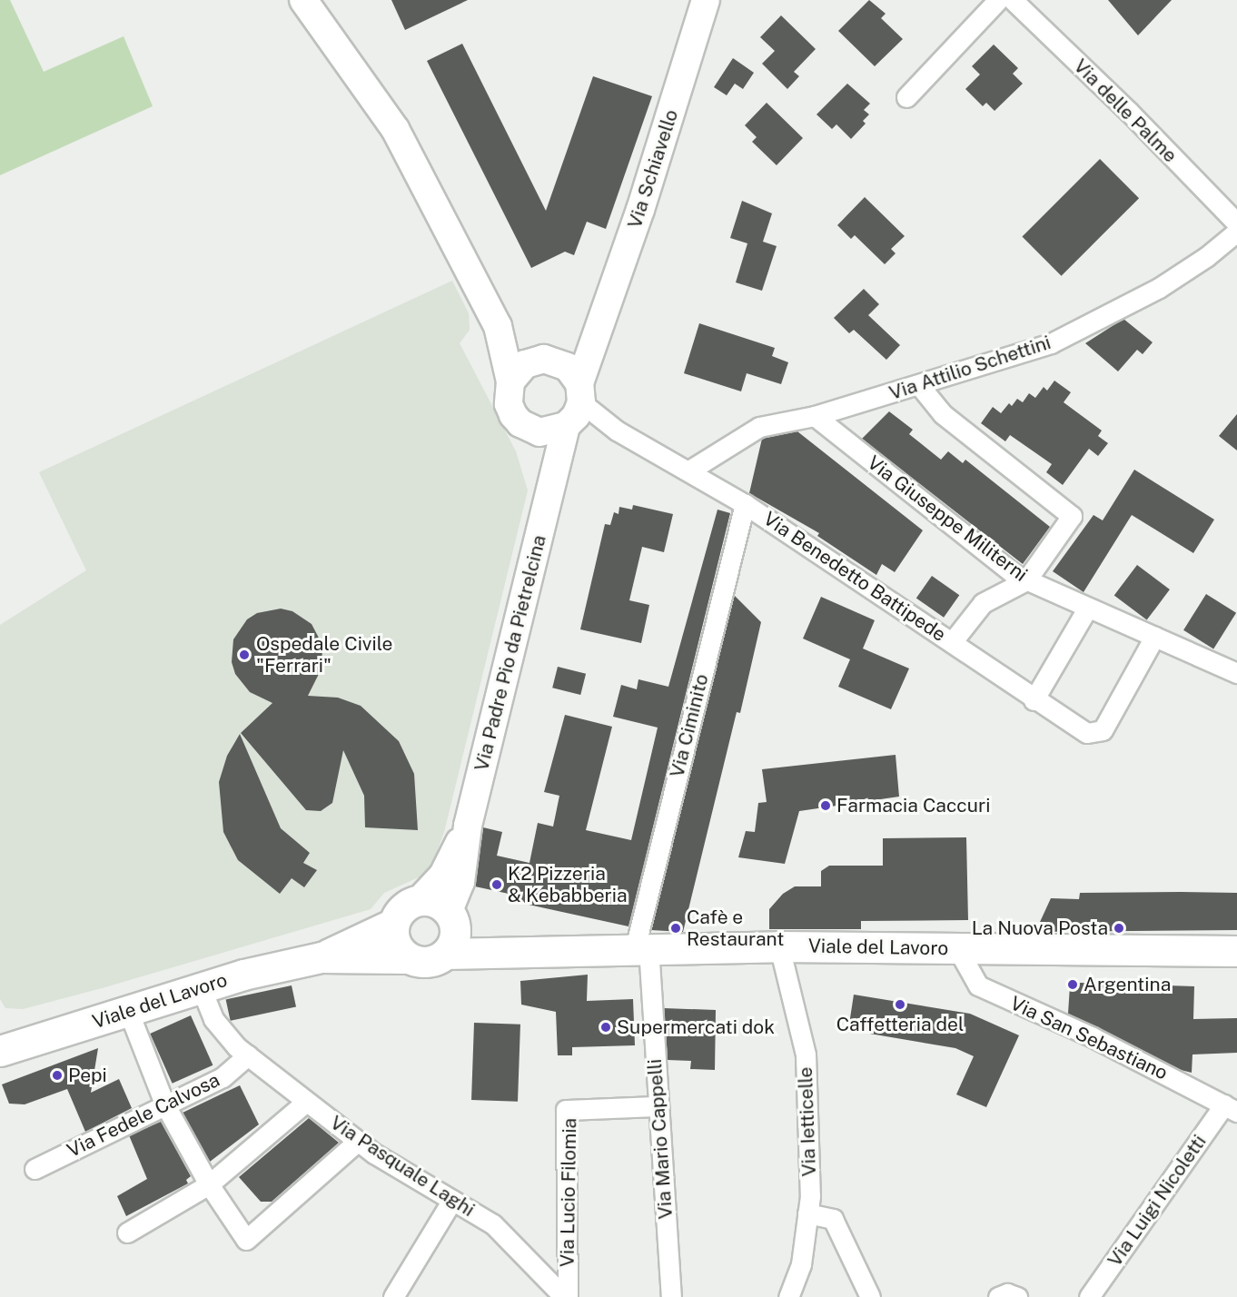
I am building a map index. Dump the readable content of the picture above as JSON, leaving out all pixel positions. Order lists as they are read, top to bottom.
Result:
{
  "streets": {
    "main road": ["Viale del Lavoro"],
    "street": [
      "Via delle Palme",
      "Via Schiavello",
      "Via Attilio Schettini",
      "Via Giuseppe Militerni",
      "Via Benedetto Battipede",
      "Via Padre Pio da Pietrelcina",
      "Via Ciminito",
      "Via San Sebastiano",
      "Via Fedele Calvosa",
      "Via Ietticelle",
      "Via Mario Cappelli",
      "Via Pasquale Laghi",
      "Via Lucio Filomia",
      "Via Luigi Nicoletti"
    ]
  },
  "crossings": [
    ["Via Schiavello", "Via Benedetto Battipede"],
    ["Via Schiavello", "Via Padre Pio da Pietrelcina"],
    ["Via Attilio Schettini", "Via Giuseppe Militerni"],
    ["Via Attilio Schettini", "Via Benedetto Battipede"],
    ["Via Giuseppe Militerni", "Via Benedetto Battipede"],
    ["Via Benedetto Battipede", "Via Padre Pio da Pietrelcina"],
    ["Via Benedetto Battipede", "Via Ciminito"],
    ["Via Padre Pio da Pietrelcina", "Viale del Lavoro"],
    ["Via Ciminito", "Viale del Lavoro"],
    ["Via Ciminito", "Via Mario Cappelli"],
    ["Viale del Lavoro", "Via San Sebastiano"],
    ["Viale del Lavoro", "Via Ietticelle"],
    ["Viale del Lavoro", "Via Mario Cappelli"],
    ["Viale del Lavoro", "Via Pasquale Laghi"],
    ["Via San Sebastiano", "Via Luigi Nicoletti"],
    ["Via Fedele Calvosa", "Via Pasquale Laghi"],
    ["Via Mario Cappelli", "Via Lucio Filomia"]
  ],
  "places": [
    "Ospedale Civile \"Ferrari\"",
    "Farmacia Caccuri",
    "K2 Pizzeria & Kebabberia",
    "Cafè e Restaurant",
    "La Nuova Posta",
    "Argentina",
    "Caffetteria del",
    "Supermercati dok",
    "Pepi"
  ]
}
